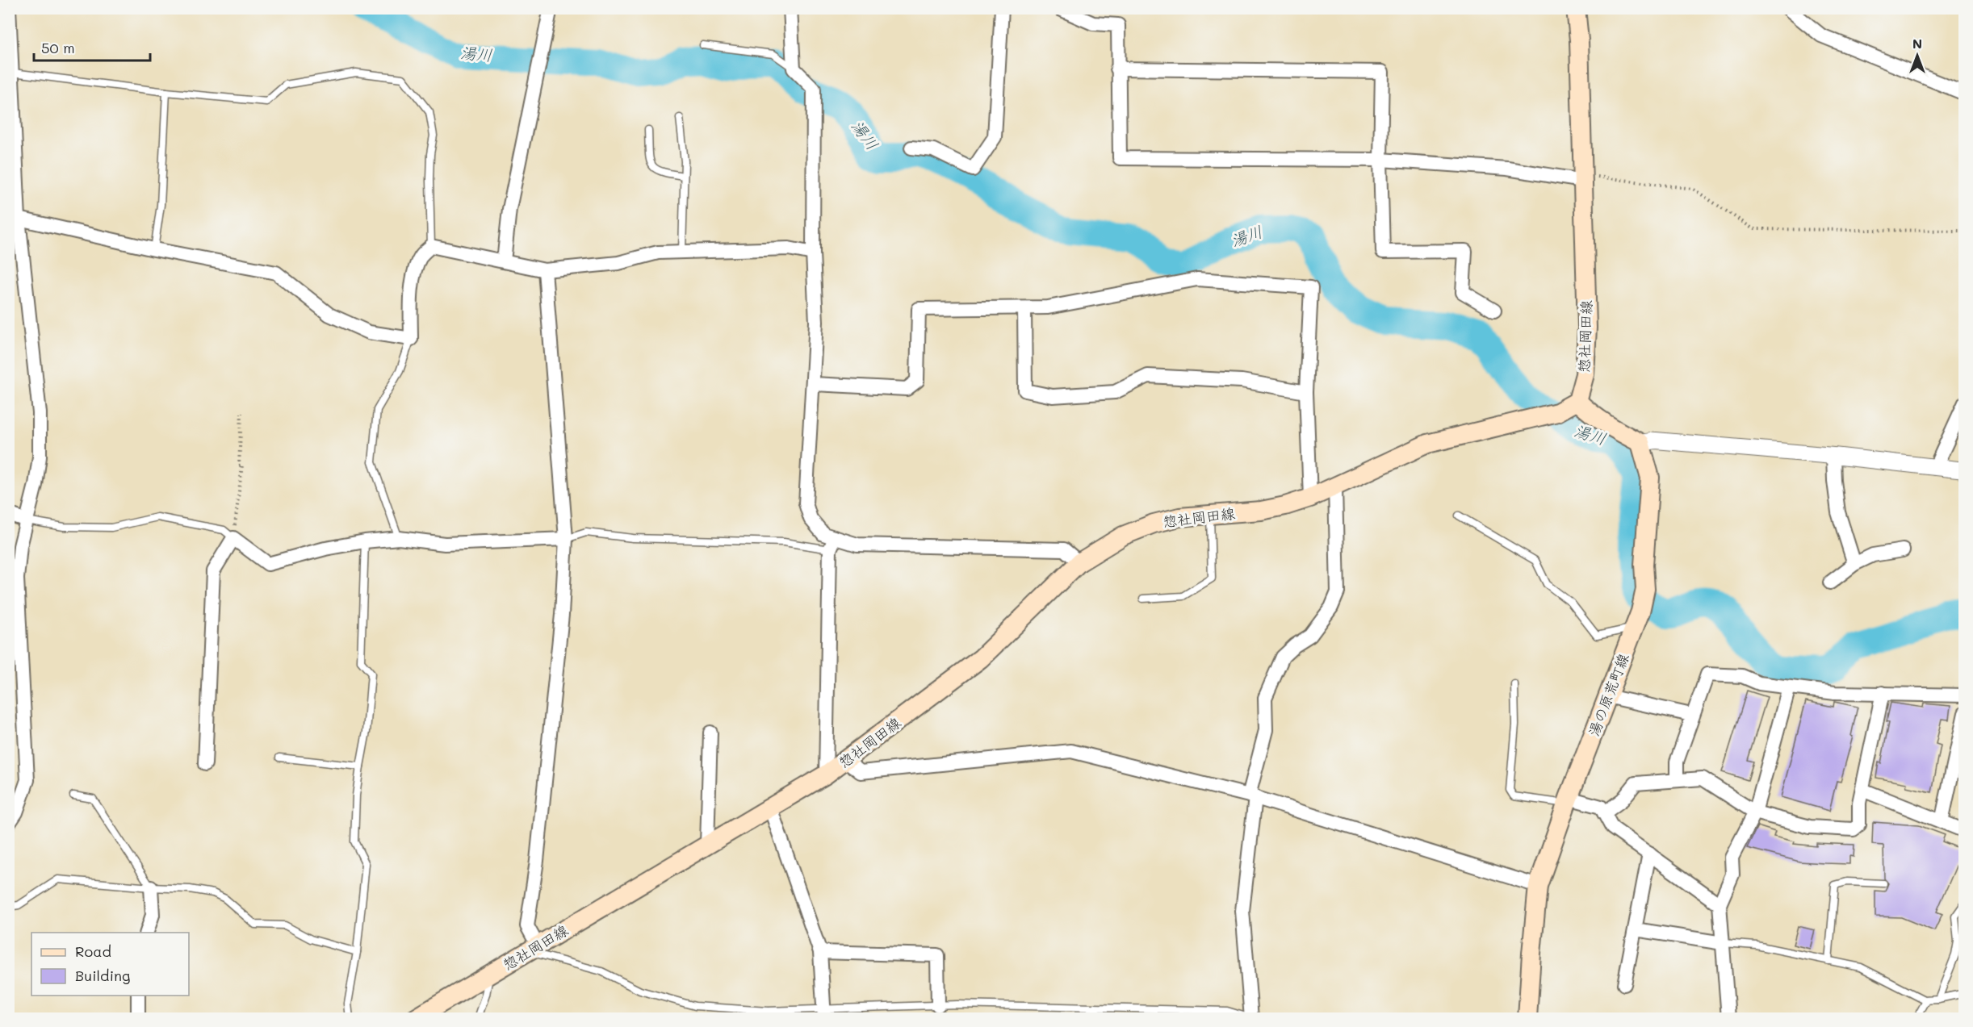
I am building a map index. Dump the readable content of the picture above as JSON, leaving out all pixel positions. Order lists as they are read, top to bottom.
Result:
{
  "streets": {
    "main road": ["惣社岡田線", "湯の原荒町線"]
  },
  "water": ["湯川"],
  "legend": ["Road", "Building"],
  "scale_bar": "50 m",
  "north": "top"
}
